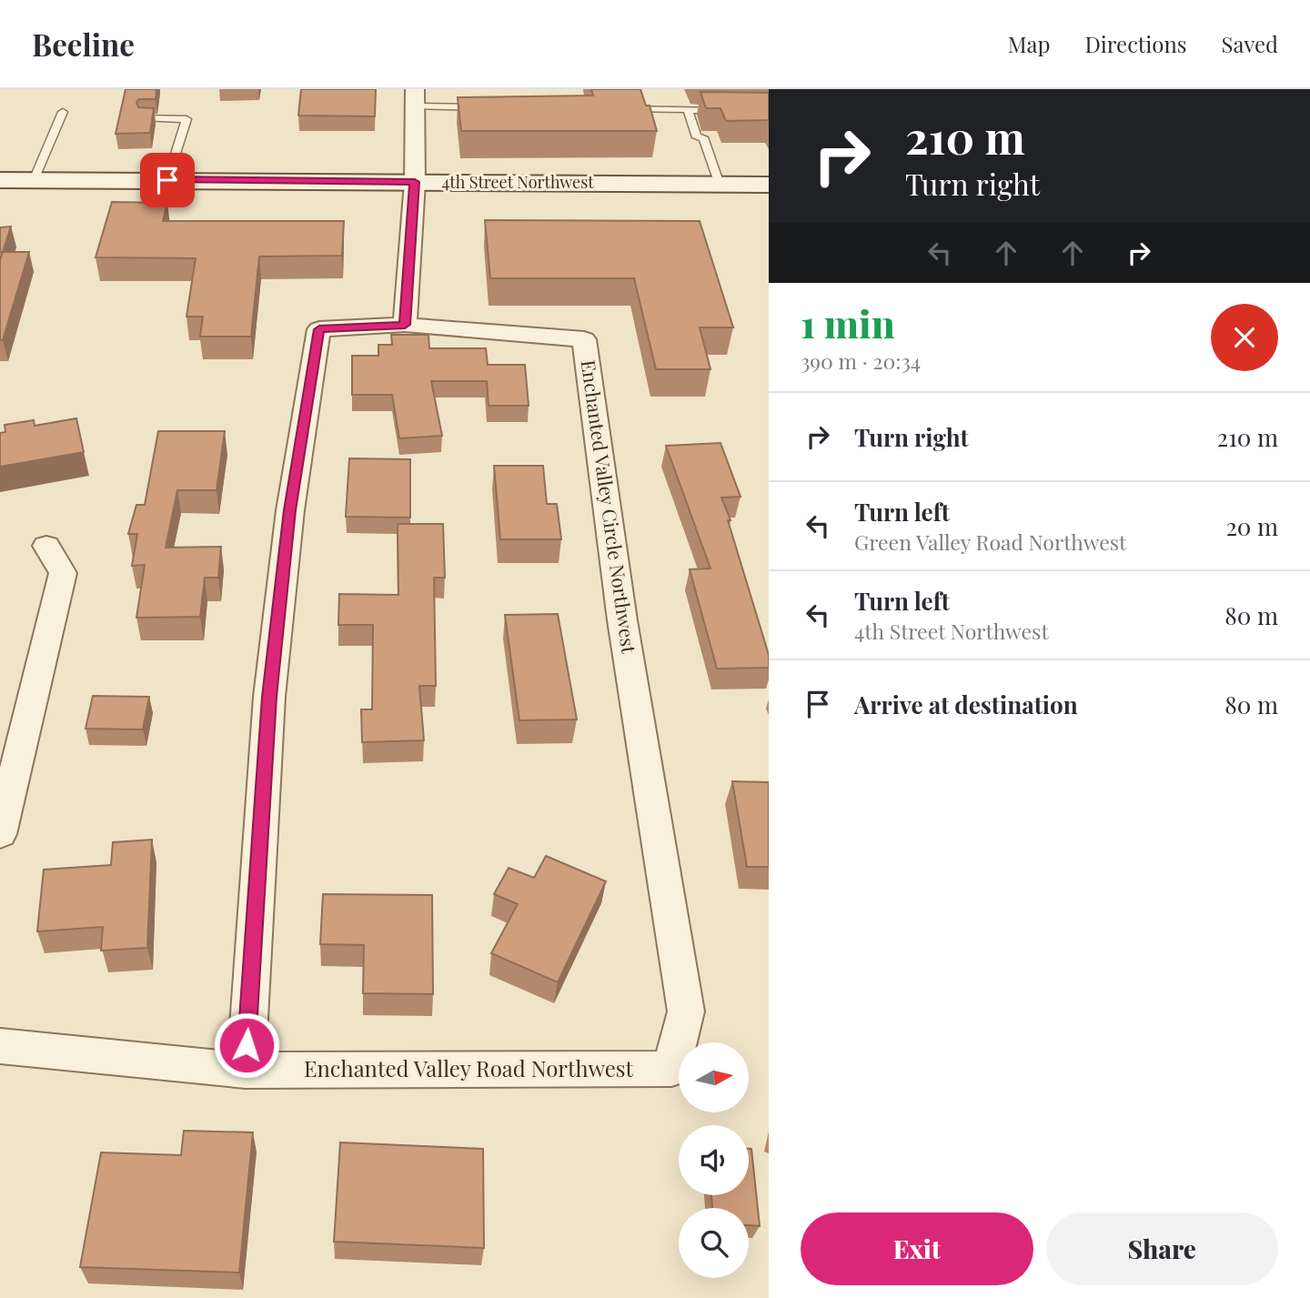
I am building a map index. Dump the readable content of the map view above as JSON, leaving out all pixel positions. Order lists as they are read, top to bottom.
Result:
{
  "streets": {
    "main road": ["4th Street Northwest"],
    "street": ["Enchanted Valley Circle Northwest", "Enchanted Valley Road Northwest"]
  },
  "crossings": [
    ["Enchanted Valley Circle Northwest", "Enchanted Valley Road Northwest"]
  ],
  "north": "right",
  "page": {
    "header": "Beeline",
    "nav": ["Map", "Directions", "Saved"],
    "turn": ["210 m", "Turn right"],
    "heading": ["1 min", "390 m · 20:34"],
    "list": [
      {
        "name": "Turn right",
        "value": "210 m"
      },
      {
        "name": "Turn left",
        "note": "Green Valley Road Northwest",
        "value": "20 m"
      },
      {
        "name": "Turn left",
        "note": "4th Street Northwest",
        "value": "80 m"
      },
      {
        "name": "Arrive at destination",
        "value": "80 m"
      }
    ],
    "buttons": ["Exit", "Share"]
  }
}
